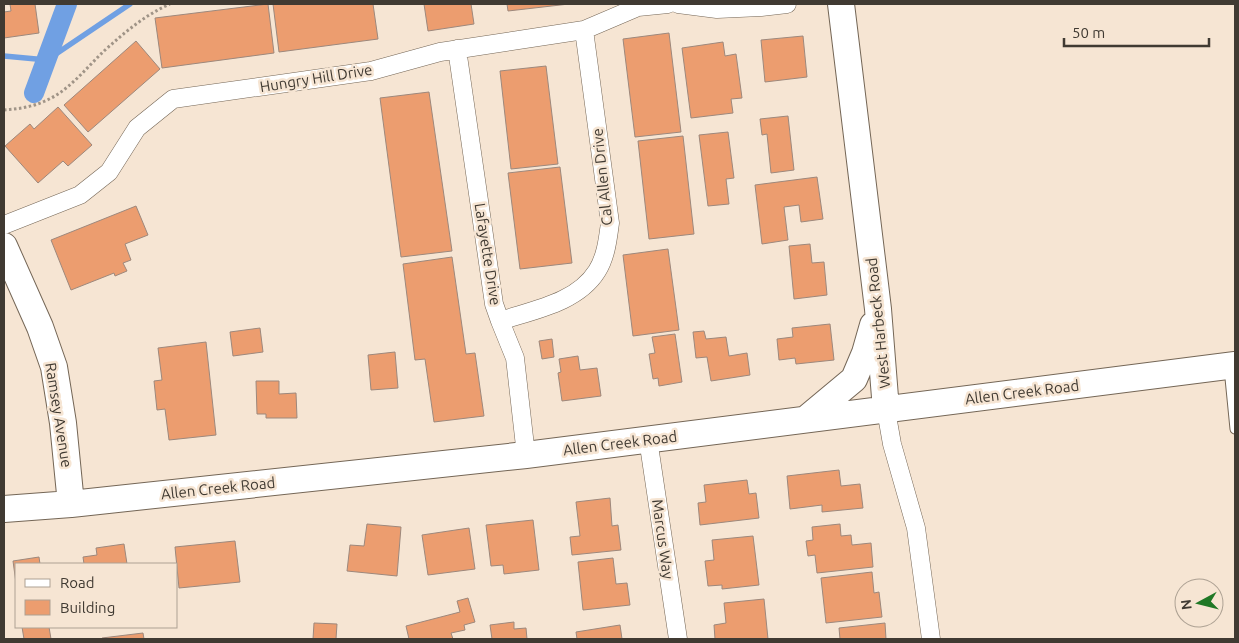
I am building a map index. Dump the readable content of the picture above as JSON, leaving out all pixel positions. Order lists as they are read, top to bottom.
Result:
{
  "streets": {
    "street": [
      "Hungry Hill Drive",
      "Cal Allen Drive",
      "Lafayette Drive",
      "West Harbeck Road",
      "Allen Creek Road",
      "Ramsey Avenue",
      "Marcus Way"
    ]
  },
  "crossings": [
    ["Hungry Hill Drive", "Cal Allen Drive"],
    ["Hungry Hill Drive", "Lafayette Drive"],
    ["Cal Allen Drive", "Lafayette Drive"],
    ["Lafayette Drive", "Allen Creek Road"],
    ["West Harbeck Road", "Allen Creek Road"],
    ["Allen Creek Road", "Ramsey Avenue"],
    ["Allen Creek Road", "Marcus Way"]
  ],
  "legend": ["Road", "Building"],
  "scale_bar": "50 m",
  "north": "left"
}
